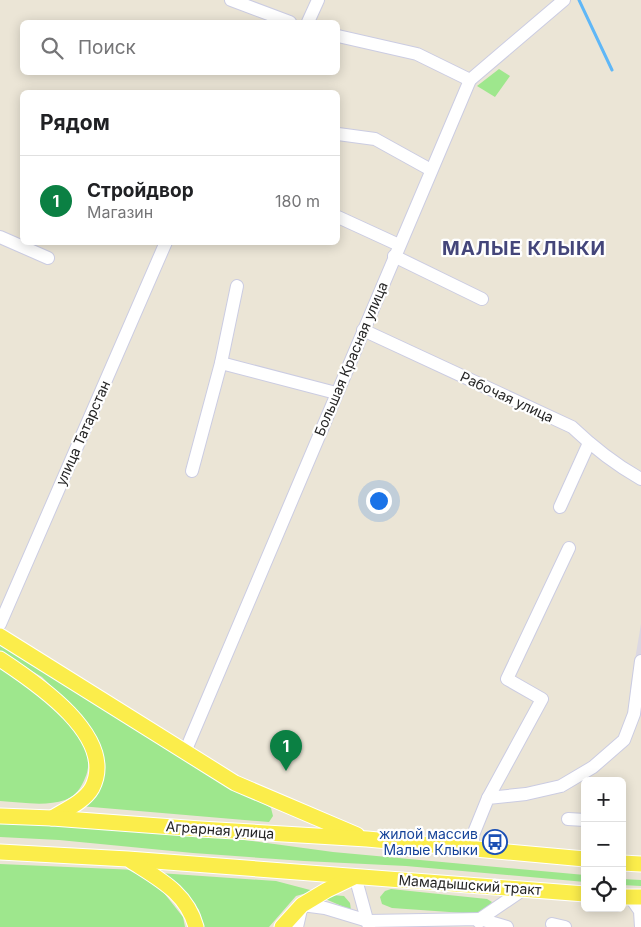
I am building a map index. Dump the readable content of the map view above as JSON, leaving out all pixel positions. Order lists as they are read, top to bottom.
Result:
{
  "streets": {
    "main road": ["Аграрная улица", "Мамадышский тракт"],
    "street": ["Большая Красная улица", "Рабочая улица", "улица Татарстан"]
  },
  "crossings": [
    ["Большая Красная улица", "Рабочая улица"]
  ],
  "districts": ["МАЛЫЕ КЛЫКИ"],
  "places": {
    "bus stop": ["жилой массив Малые Клыки"]
  },
  "page": {
    "search": "Поиск",
    "heading": "Рядом",
    "list": [
      {
        "mark": "1",
        "name": "Стройдвор",
        "note": "Магазин",
        "value": "180 m"
      }
    ],
    "pins": "1",
    "map_buttons": ["+", "−"]
  }
}
